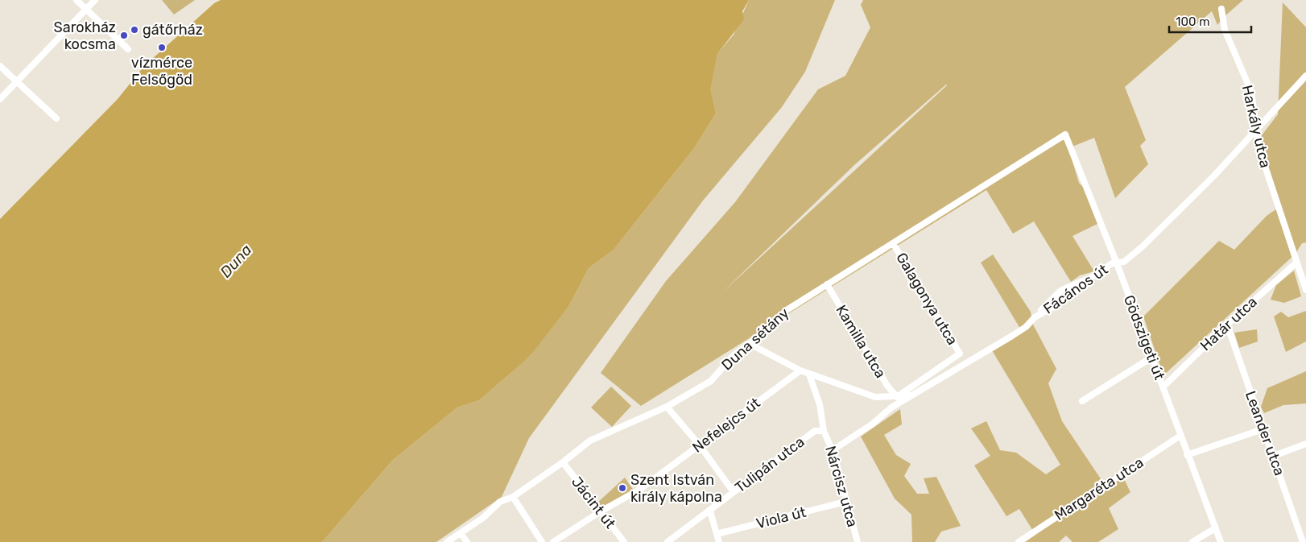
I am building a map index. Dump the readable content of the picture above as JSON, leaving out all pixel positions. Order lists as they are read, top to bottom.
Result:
{
  "streets": {
    "street": [
      "Harkály utca",
      "Fácános út",
      "Galagonya utca",
      "Határ utca",
      "Gödszigeti út",
      "Duna sétány",
      "Kamilla utca",
      "Nefelejcs út",
      "Leander utca",
      "Tulipán utca",
      "Nárcisz utca",
      "Margaréta utca",
      "Jácint út",
      "Viola út"
    ]
  },
  "crossings": [
    ["Harkály utca", "Fácános út"],
    ["Harkály utca", "Határ utca"],
    ["Fácános út", "Gödszigeti út"],
    ["Fácános út", "Nárcisz utca"],
    ["Galagonya utca", "Duna sétány"],
    ["Galagonya utca", "Kamilla utca"],
    ["Határ utca", "Gödszigeti út"],
    ["Határ utca", "Leander utca"],
    ["Gödszigeti út", "Duna sétány"],
    ["Gödszigeti út", "Margaréta utca"],
    ["Duna sétány", "Kamilla utca"],
    ["Duna sétány", "Jácint út"],
    ["Nefelejcs út", "Jácint út"],
    ["Tulipán utca", "Nárcisz utca"],
    ["Nárcisz utca", "Viola út"]
  ],
  "water": ["Duna"],
  "places": [
    "gátőrház",
    "Sarokház kocsma",
    "vízmérce Felsőgöd",
    "Szent István király kápolna"
  ],
  "scale_bar": "100 m"
}
